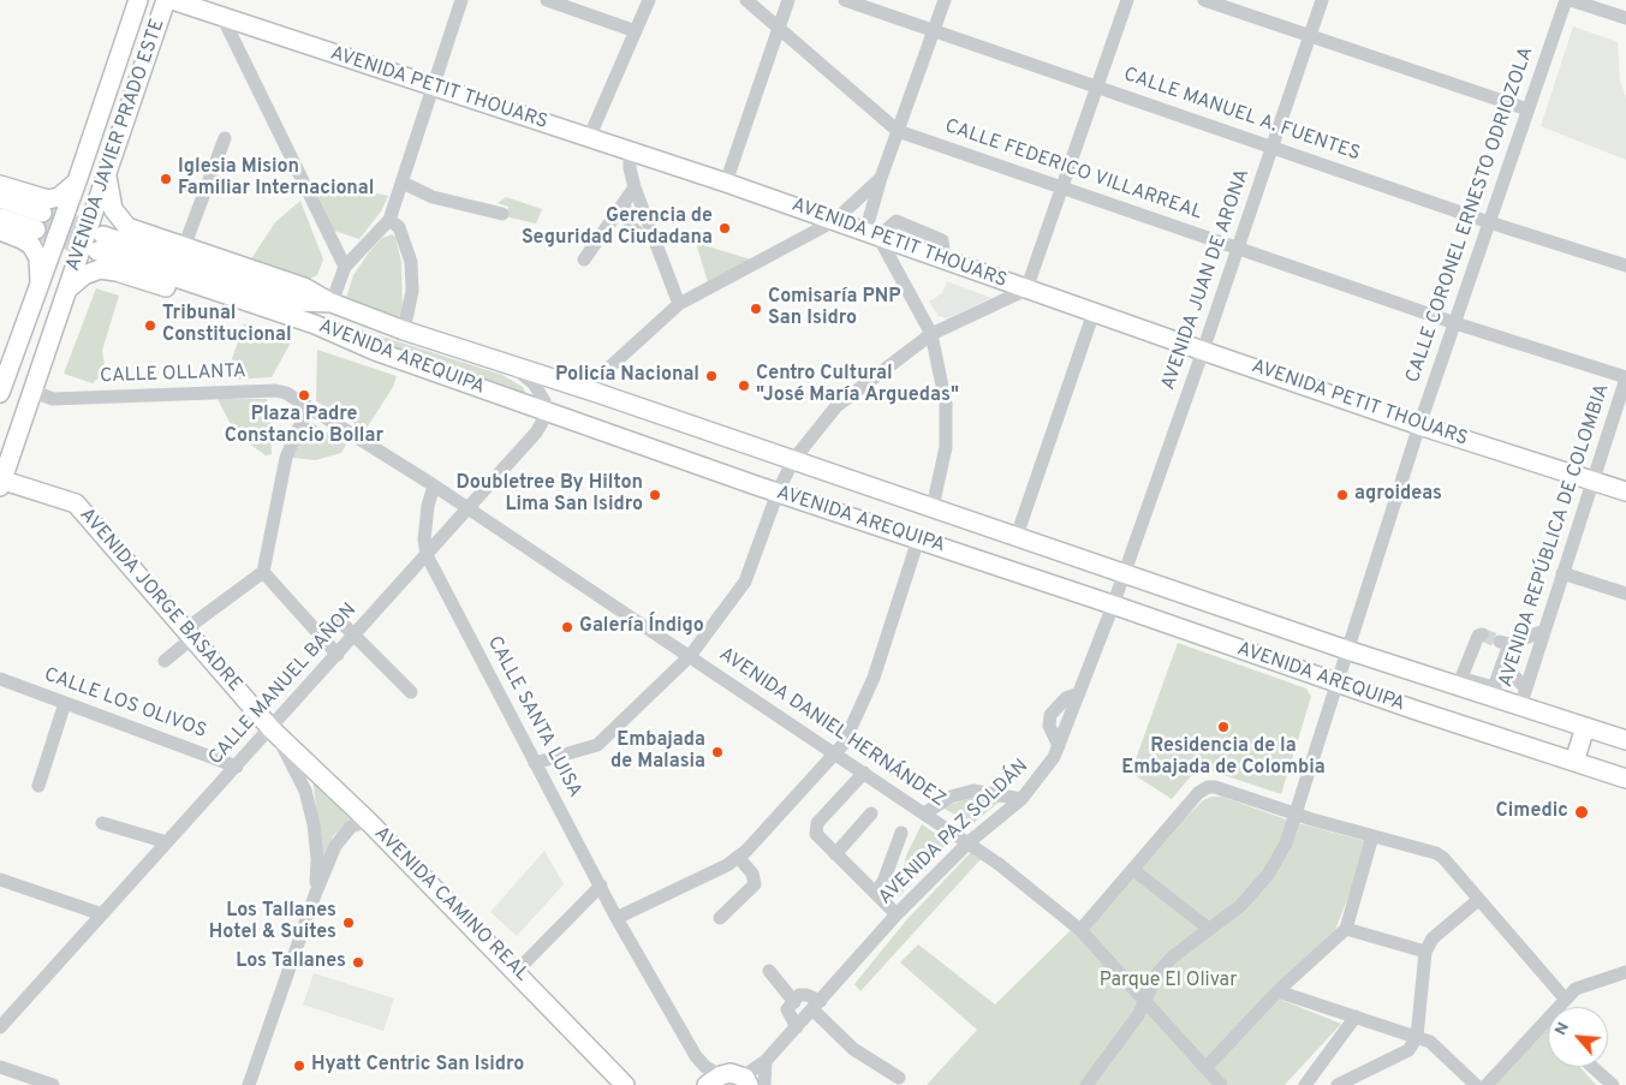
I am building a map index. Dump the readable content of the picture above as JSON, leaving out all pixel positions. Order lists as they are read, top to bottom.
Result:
{
  "streets": {
    "main road": [
      "AVENIDA PETIT THOUARS",
      "AVENIDA JAVIER PRADO ESTE",
      "AVENIDA AREQUIPA",
      "AVENIDA JORGE BASADRE",
      "AVENIDA CAMINO REAL"
    ],
    "street": [
      "CALLE MANUEL A. FUENTES",
      "CALLE FEDERICO VILLARREAL",
      "CALLE CORONEL ERNESTO ODRIOZOLA",
      "AVENIDA JUAN DE ARONA",
      "CALLE OLLANTA",
      "AVENIDA REPÚBLICA DE COLOMBIA",
      "CALLE MANUEL BAÑON",
      "CALLE LOS OLIVOS",
      "CALLE SANTA LUISA",
      "AVENIDA DANIEL HERNÁNDEZ",
      "AVENIDA PAZ SOLDÁN"
    ]
  },
  "crossings": [
    ["AVENIDA PETIT THOUARS", "AVENIDA JAVIER PRADO ESTE"],
    ["AVENIDA PETIT THOUARS", "CALLE CORONEL ERNESTO ODRIOZOLA"],
    ["AVENIDA PETIT THOUARS", "AVENIDA JUAN DE ARONA"],
    ["AVENIDA PETIT THOUARS", "AVENIDA REPÚBLICA DE COLOMBIA"],
    ["CALLE MANUEL A. FUENTES", "CALLE CORONEL ERNESTO ODRIOZOLA"],
    ["CALLE MANUEL A. FUENTES", "AVENIDA JUAN DE ARONA"],
    ["AVENIDA JAVIER PRADO ESTE", "CALLE OLLANTA"],
    ["AVENIDA JAVIER PRADO ESTE", "AVENIDA JORGE BASADRE"],
    ["CALLE FEDERICO VILLARREAL", "CALLE CORONEL ERNESTO ODRIOZOLA"],
    ["CALLE FEDERICO VILLARREAL", "AVENIDA JUAN DE ARONA"],
    ["CALLE FEDERICO VILLARREAL", "AVENIDA REPÚBLICA DE COLOMBIA"],
    ["CALLE CORONEL ERNESTO ODRIOZOLA", "AVENIDA AREQUIPA"],
    ["CALLE CORONEL ERNESTO ODRIOZOLA", "AVENIDA DANIEL HERNÁNDEZ"],
    ["AVENIDA JUAN DE ARONA", "AVENIDA AREQUIPA"],
    ["AVENIDA JUAN DE ARONA", "AVENIDA PAZ SOLDÁN"],
    ["AVENIDA AREQUIPA", "AVENIDA REPÚBLICA DE COLOMBIA"],
    ["AVENIDA AREQUIPA", "CALLE MANUEL BAÑON"],
    ["AVENIDA AREQUIPA", "AVENIDA PAZ SOLDÁN"],
    ["AVENIDA JORGE BASADRE", "CALLE MANUEL BAÑON"],
    ["AVENIDA JORGE BASADRE", "AVENIDA CAMINO REAL"],
    ["CALLE MANUEL BAÑON", "CALLE LOS OLIVOS"],
    ["CALLE MANUEL BAÑON", "CALLE SANTA LUISA"],
    ["CALLE MANUEL BAÑON", "AVENIDA DANIEL HERNÁNDEZ"],
    ["CALLE MANUEL BAÑON", "AVENIDA CAMINO REAL"],
    ["CALLE SANTA LUISA", "AVENIDA DANIEL HERNÁNDEZ"],
    ["AVENIDA DANIEL HERNÁNDEZ", "AVENIDA PAZ SOLDÁN"]
  ],
  "parks": ["Parque El Olivar"],
  "places": [
    "Iglesia Mision Familiar Internacional",
    "Gerencia de Seguridad Ciudadana",
    "Comisaría PNP San Isidro",
    "Tribunal Constitucional",
    "Policía Nacional",
    "Centro Cultural \"José María Arguedas\"",
    "Plaza Padre Constancio Bollar",
    "Doubletree By Hilton Lima San Isidro",
    "agroideas",
    "Galería Índigo",
    "Residencia de la Embajada de Colombia",
    "Embajada de Malasia",
    "Cimedic",
    "Los Tallanes Hotel & Suites",
    "Los Tallanes",
    "Hyatt Centric San Isidro"
  ],
  "north": "top left"
}
